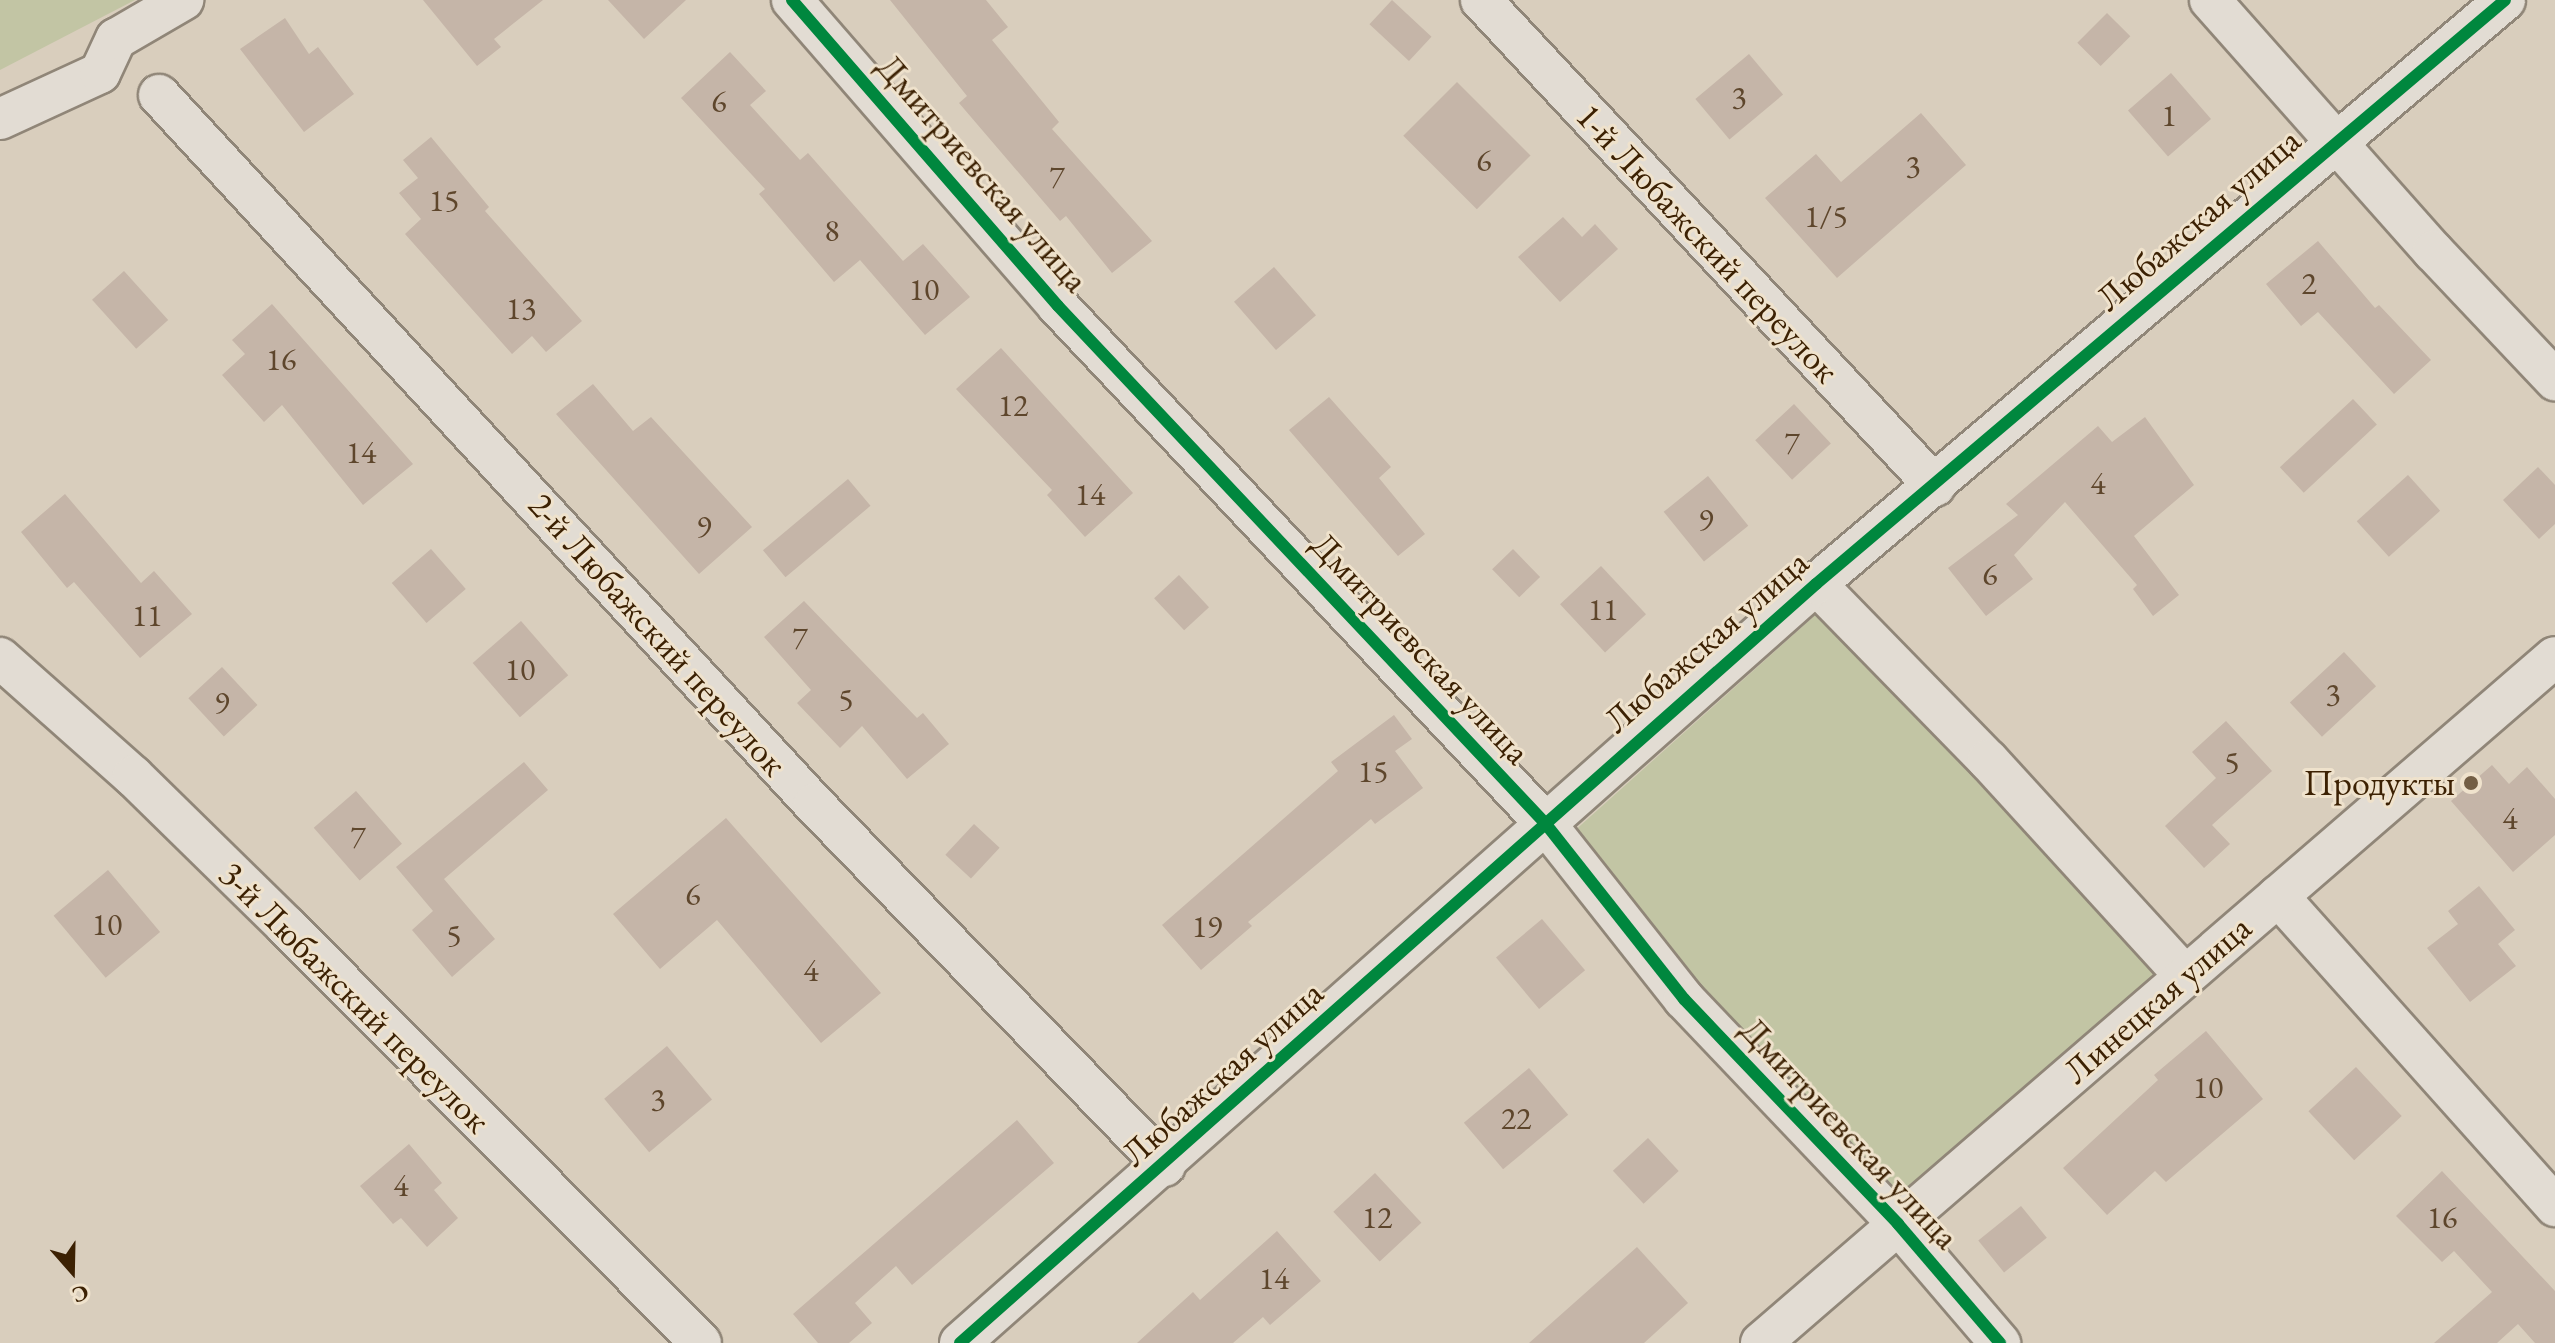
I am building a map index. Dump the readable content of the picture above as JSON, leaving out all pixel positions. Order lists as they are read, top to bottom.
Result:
{
  "streets": {
    "street": [
      "Дмитриевская улица",
      "Любажская улица",
      "1-й Любажский переулок",
      "2-й Любажский переулок",
      "3-й Любажский переулок",
      "Линецкая улица"
    ]
  },
  "crossings": [
    ["Дмитриевская улица", "Любажская улица"],
    ["Дмитриевская улица", "Линецкая улица"],
    ["Любажская улица", "1-й Любажский переулок"],
    ["Любажская улица", "2-й Любажский переулок"]
  ],
  "places": ["Продукты"],
  "house_numbers": [
    "3",
    "6",
    "1",
    "6",
    "3",
    "7",
    "15",
    "1/5",
    "8",
    "2",
    "10",
    "13",
    "16",
    "12",
    "7",
    "14",
    "4",
    "14",
    "9",
    "9",
    "6",
    "11",
    "11",
    "7",
    "10",
    "3",
    "5",
    "9",
    "5",
    "15",
    "4",
    "7",
    "6",
    "10",
    "19",
    "5",
    "4",
    "10",
    "3",
    "22",
    "4",
    "12",
    "16",
    "14"
  ],
  "north": "bottom"
}
